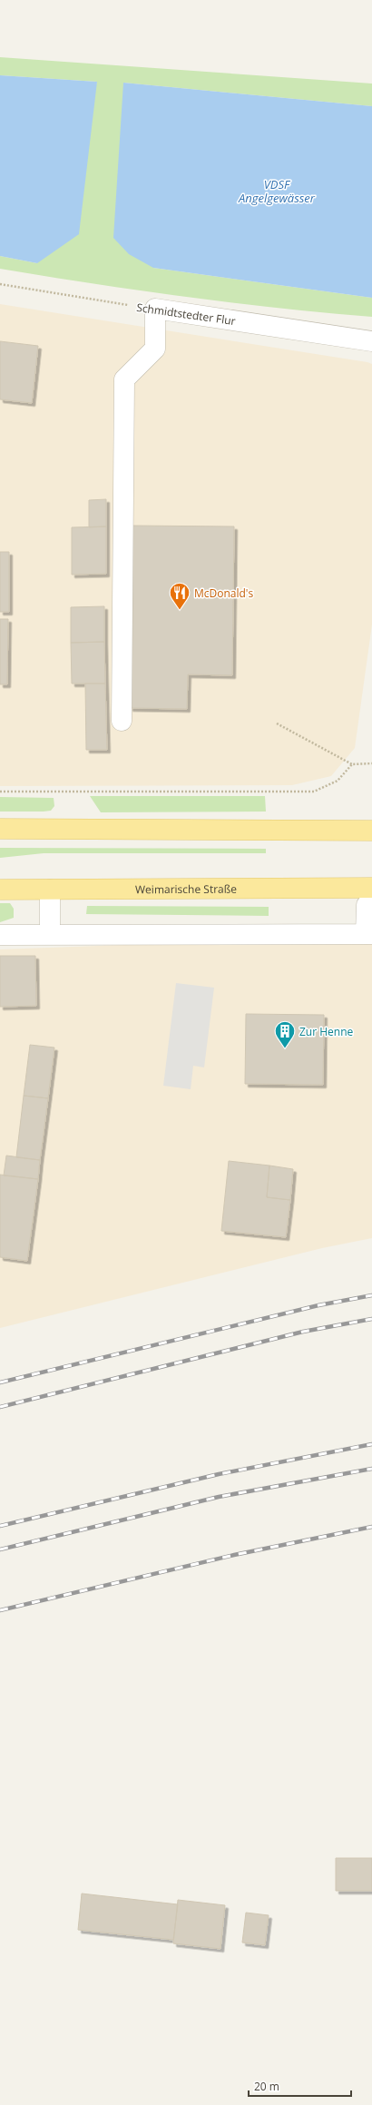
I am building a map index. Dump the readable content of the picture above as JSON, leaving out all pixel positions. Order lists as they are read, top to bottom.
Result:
{
  "streets": {
    "main road": ["Weimarische Straße"],
    "street": ["Schmidtstedter Flur"]
  },
  "water": ["VDSF Angelgewässer"],
  "places": {
    "restaurant": ["McDonald's"],
    "building": ["Zur Henne"]
  },
  "scale_bar": "20 m"
}
